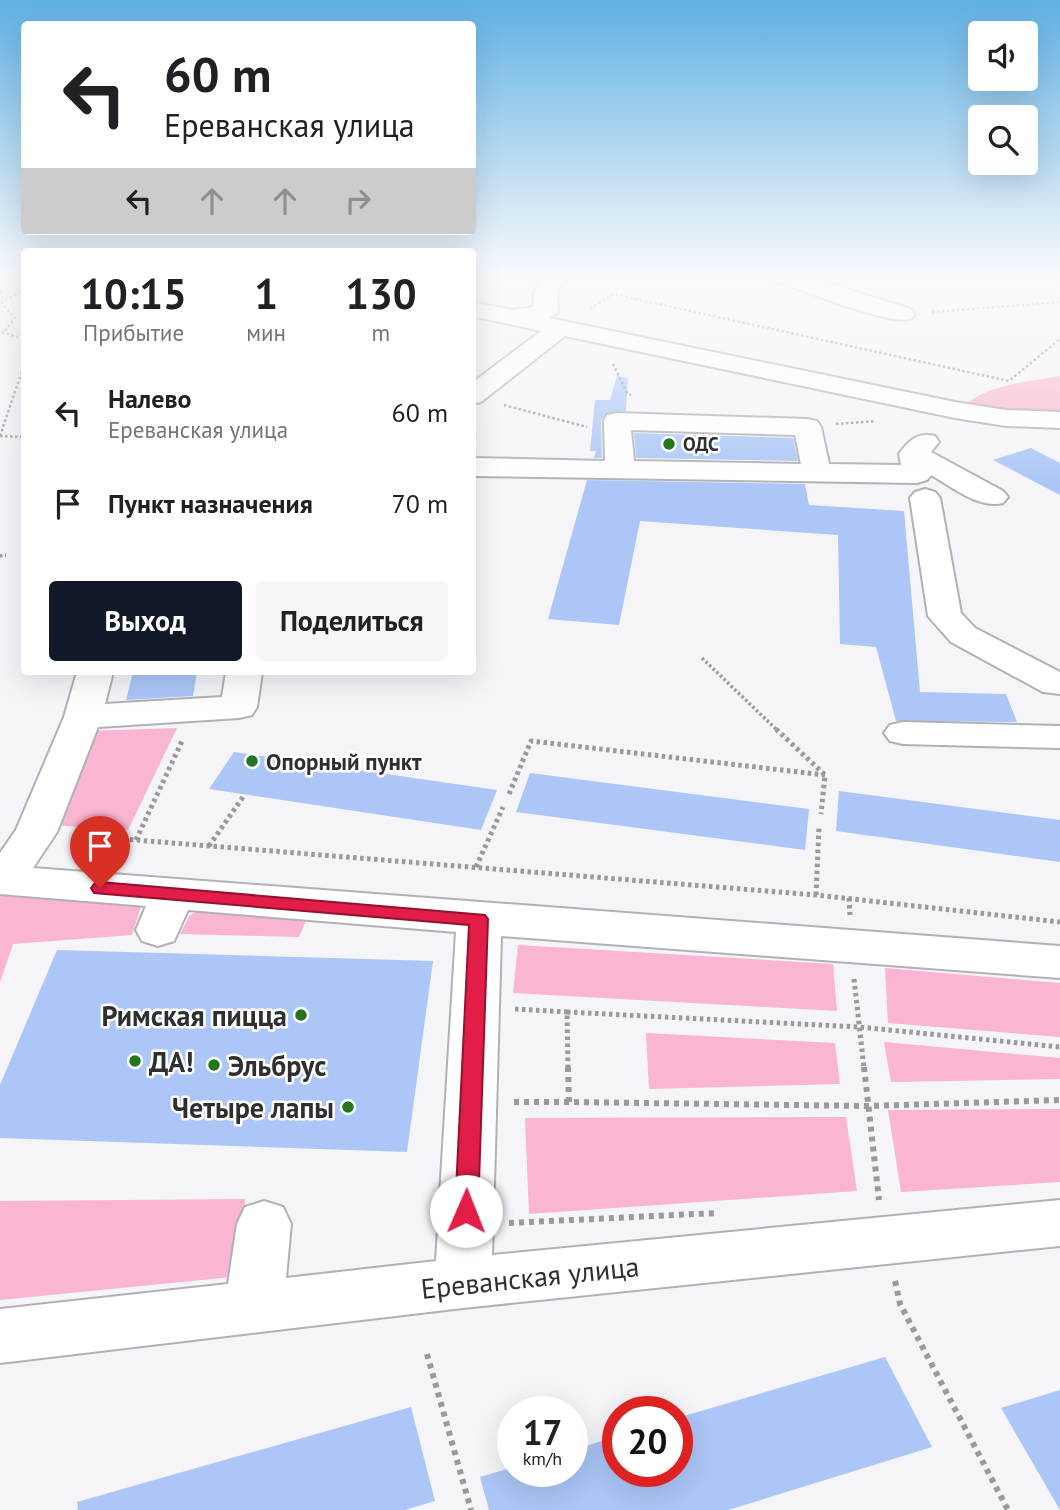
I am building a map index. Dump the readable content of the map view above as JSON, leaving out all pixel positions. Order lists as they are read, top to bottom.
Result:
{
  "streets": {
    "street": ["Ереванская улица"]
  },
  "places": [
    "ОДС",
    "Опорный пункт",
    "Римская пицца",
    "ДА!",
    "Эльбрус",
    "Четыре лапы"
  ],
  "page": {
    "turn": ["60 m", "Ереванская улица"],
    "eta": [
      "10:15",
      "Прибытие",
      "1",
      "мин",
      "130",
      "m"
    ],
    "list": [
      {
        "name": "Налево",
        "note": "Ереванская улица",
        "value": "60 m"
      },
      {
        "name": "Пункт назначения",
        "value": "70 m"
      }
    ],
    "buttons": ["Выход", "Поделиться"],
    "speed": "17 km/h",
    "limit": "20"
  }
}
